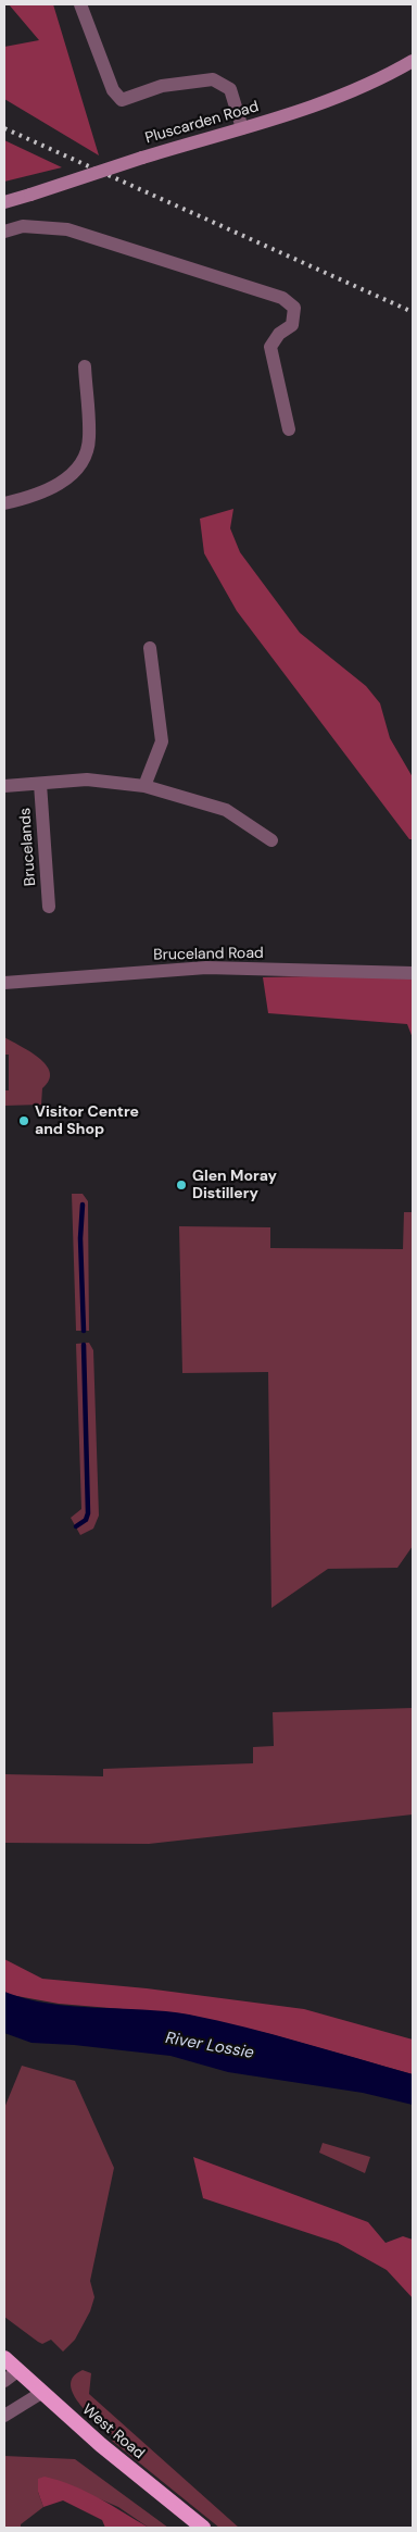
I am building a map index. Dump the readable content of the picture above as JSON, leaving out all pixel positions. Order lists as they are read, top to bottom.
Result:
{
  "streets": {
    "highway": ["West Road"],
    "main road": ["Pluscarden Road"],
    "street": ["Brucelands", "Bruceland Road"]
  },
  "water": ["River Lossie"],
  "places": ["Visitor Centre and Shop", "Glen Moray Distillery"]
}
